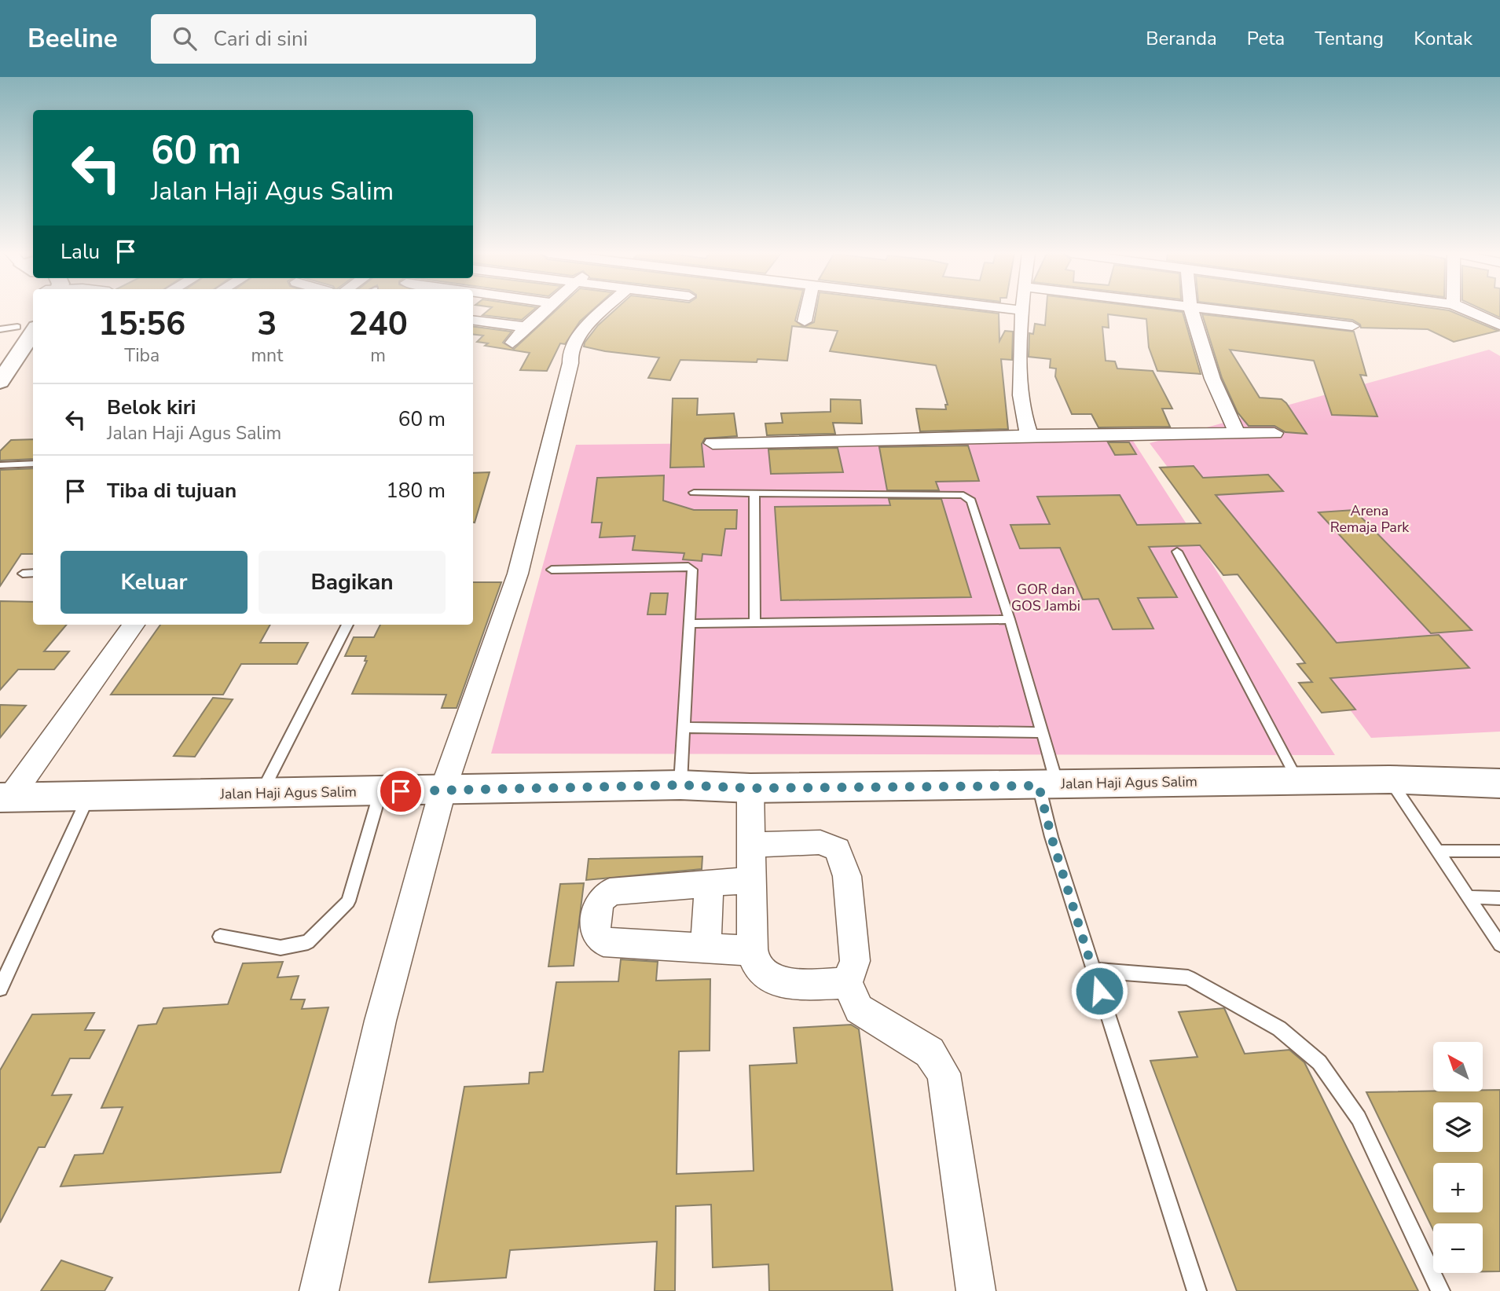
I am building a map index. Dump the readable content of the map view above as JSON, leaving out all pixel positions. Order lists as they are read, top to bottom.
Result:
{
  "streets": {
    "main road": ["Jalan Haji Agus Salim"]
  },
  "parks": ["Arena Remaja Park", "GOR dan GOS Jambi"],
  "north": "top left",
  "page": {
    "header": "Beeline",
    "search": "Cari di sini",
    "nav": [
      "Beranda",
      "Peta",
      "Tentang",
      "Kontak"
    ],
    "turn": ["60 m", "Jalan Haji Agus Salim"],
    "then": "Lalu",
    "eta": [
      "15:56",
      "Tiba",
      "3",
      "mnt",
      "240",
      "m"
    ],
    "list": [
      {
        "name": "Belok kiri",
        "note": "Jalan Haji Agus Salim",
        "value": "60 m"
      },
      {
        "name": "Tiba di tujuan",
        "value": "180 m"
      }
    ],
    "buttons": ["Keluar", "Bagikan"],
    "map_buttons": ["+", "−"]
  }
}
